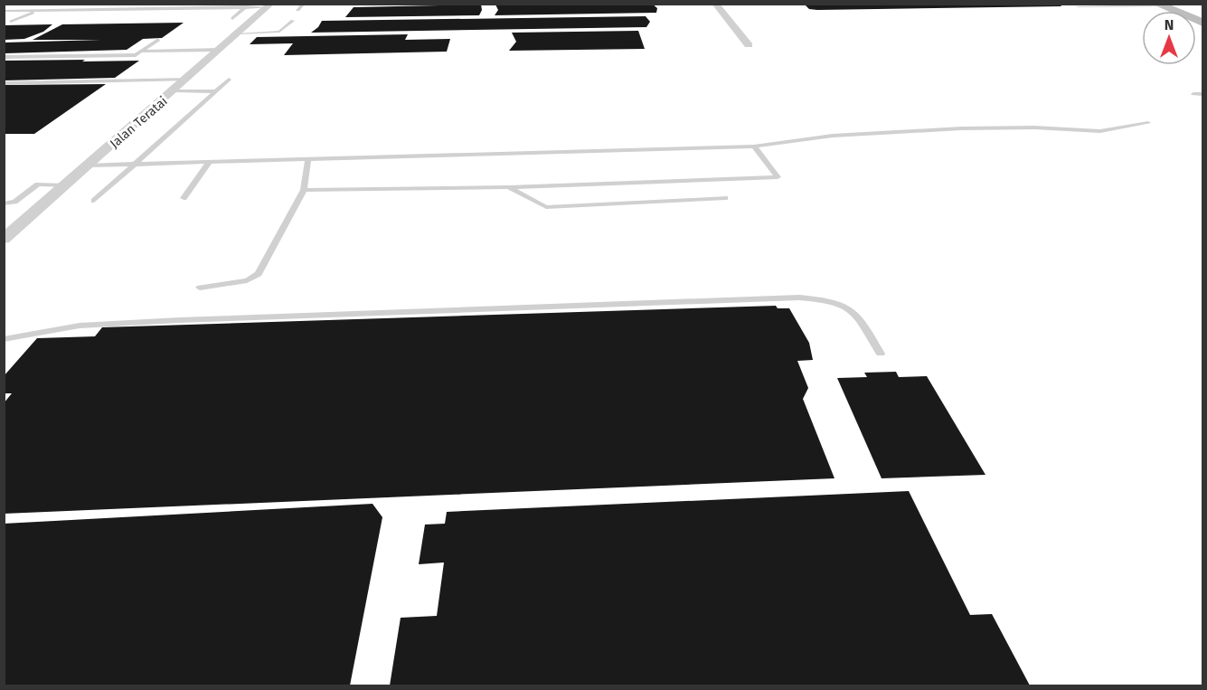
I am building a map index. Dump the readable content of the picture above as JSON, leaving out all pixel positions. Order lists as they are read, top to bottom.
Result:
{
  "streets": {
    "street": ["Jalan Teratai"]
  },
  "north": "top"
}
